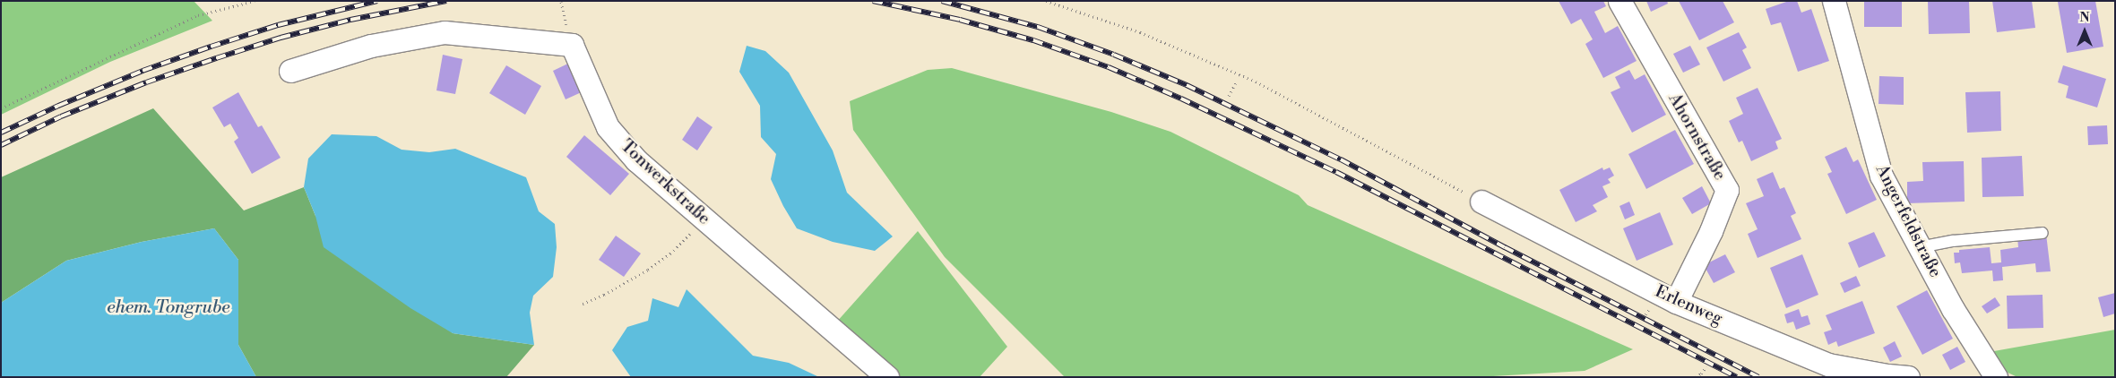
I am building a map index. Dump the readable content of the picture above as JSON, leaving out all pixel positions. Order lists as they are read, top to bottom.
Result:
{
  "streets": {
    "street": [
      "Ahornstraße",
      "Tonwerkstraße",
      "Angerfeldstraße",
      "Erlenweg"
    ]
  },
  "crossings": [
    ["Ahornstraße", "Erlenweg"]
  ],
  "water": ["ehem. Tongrube"],
  "north": "top"
}
